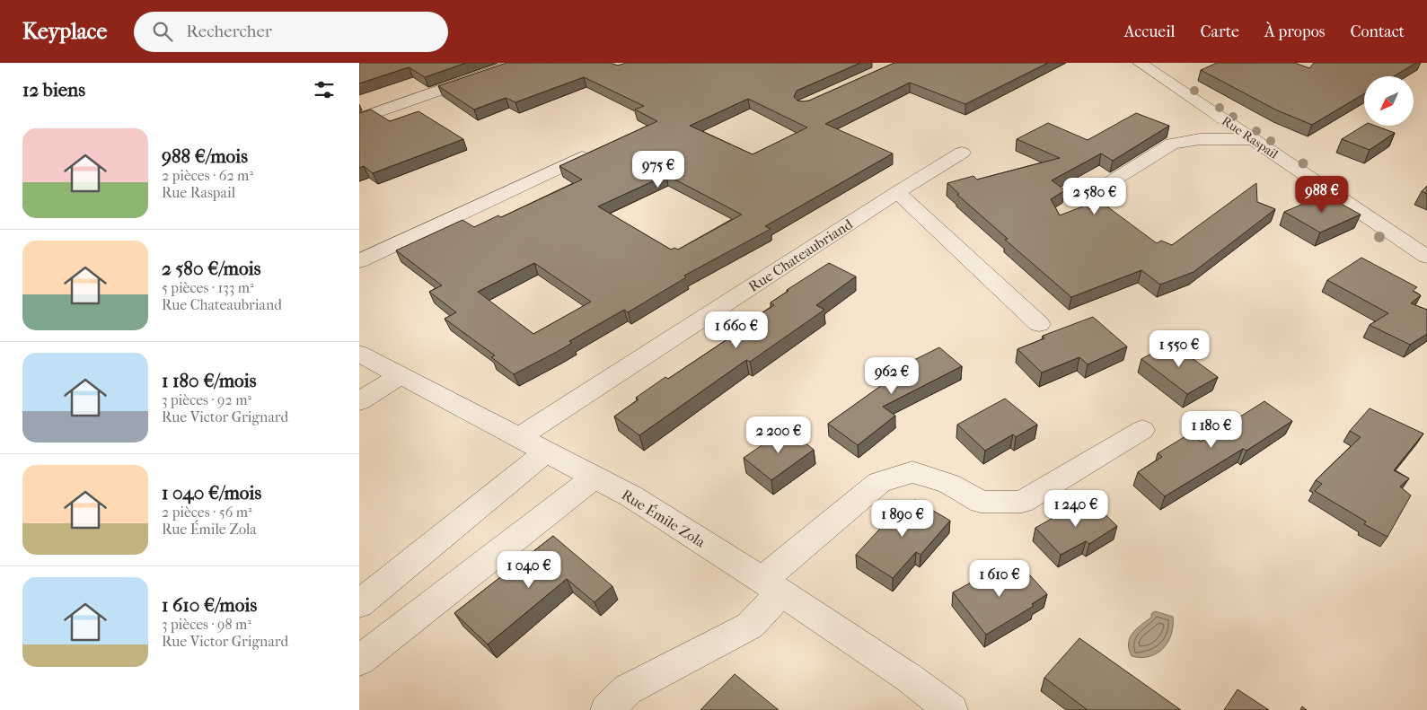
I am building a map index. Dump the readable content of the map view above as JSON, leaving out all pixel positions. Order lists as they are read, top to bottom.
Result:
{
  "streets": {
    "street": ["Rue Raspail", "Rue Chateaubriand", "Rue Émile Zola"]
  },
  "crossings": [
    ["Rue Chateaubriand", "Rue Émile Zola"]
  ],
  "north": "bottom left",
  "page": {
    "header": "Keyplace",
    "search": "Rechercher",
    "nav": [
      "Accueil",
      "Carte",
      "À propos",
      "Contact"
    ],
    "heading": "12 biens",
    "list": [
      {
        "name": "988 €/mois",
        "note": "2 pièces · 62 m² · Rue Raspail"
      },
      {
        "name": "2 580 €/mois",
        "note": "5 pièces · 133 m² · Rue Chateaubriand"
      },
      {
        "name": "1 180 €/mois",
        "note": "3 pièces · 92 m² · Rue Victor Grignard"
      },
      {
        "name": "1 040 €/mois",
        "note": "2 pièces · 56 m² · Rue Émile Zola"
      },
      {
        "name": "1 610 €/mois",
        "note": "3 pièces · 98 m² · Rue Victor Grignard"
      }
    ],
    "price": [
      "975 €",
      "988 €",
      "2 580 €",
      "1 660 €",
      "1 550 €",
      "962 €",
      "1 180 €",
      "2 200 €",
      "1 240 €",
      "1 890 €",
      "1 040 €",
      "1 610 €"
    ]
  }
}
